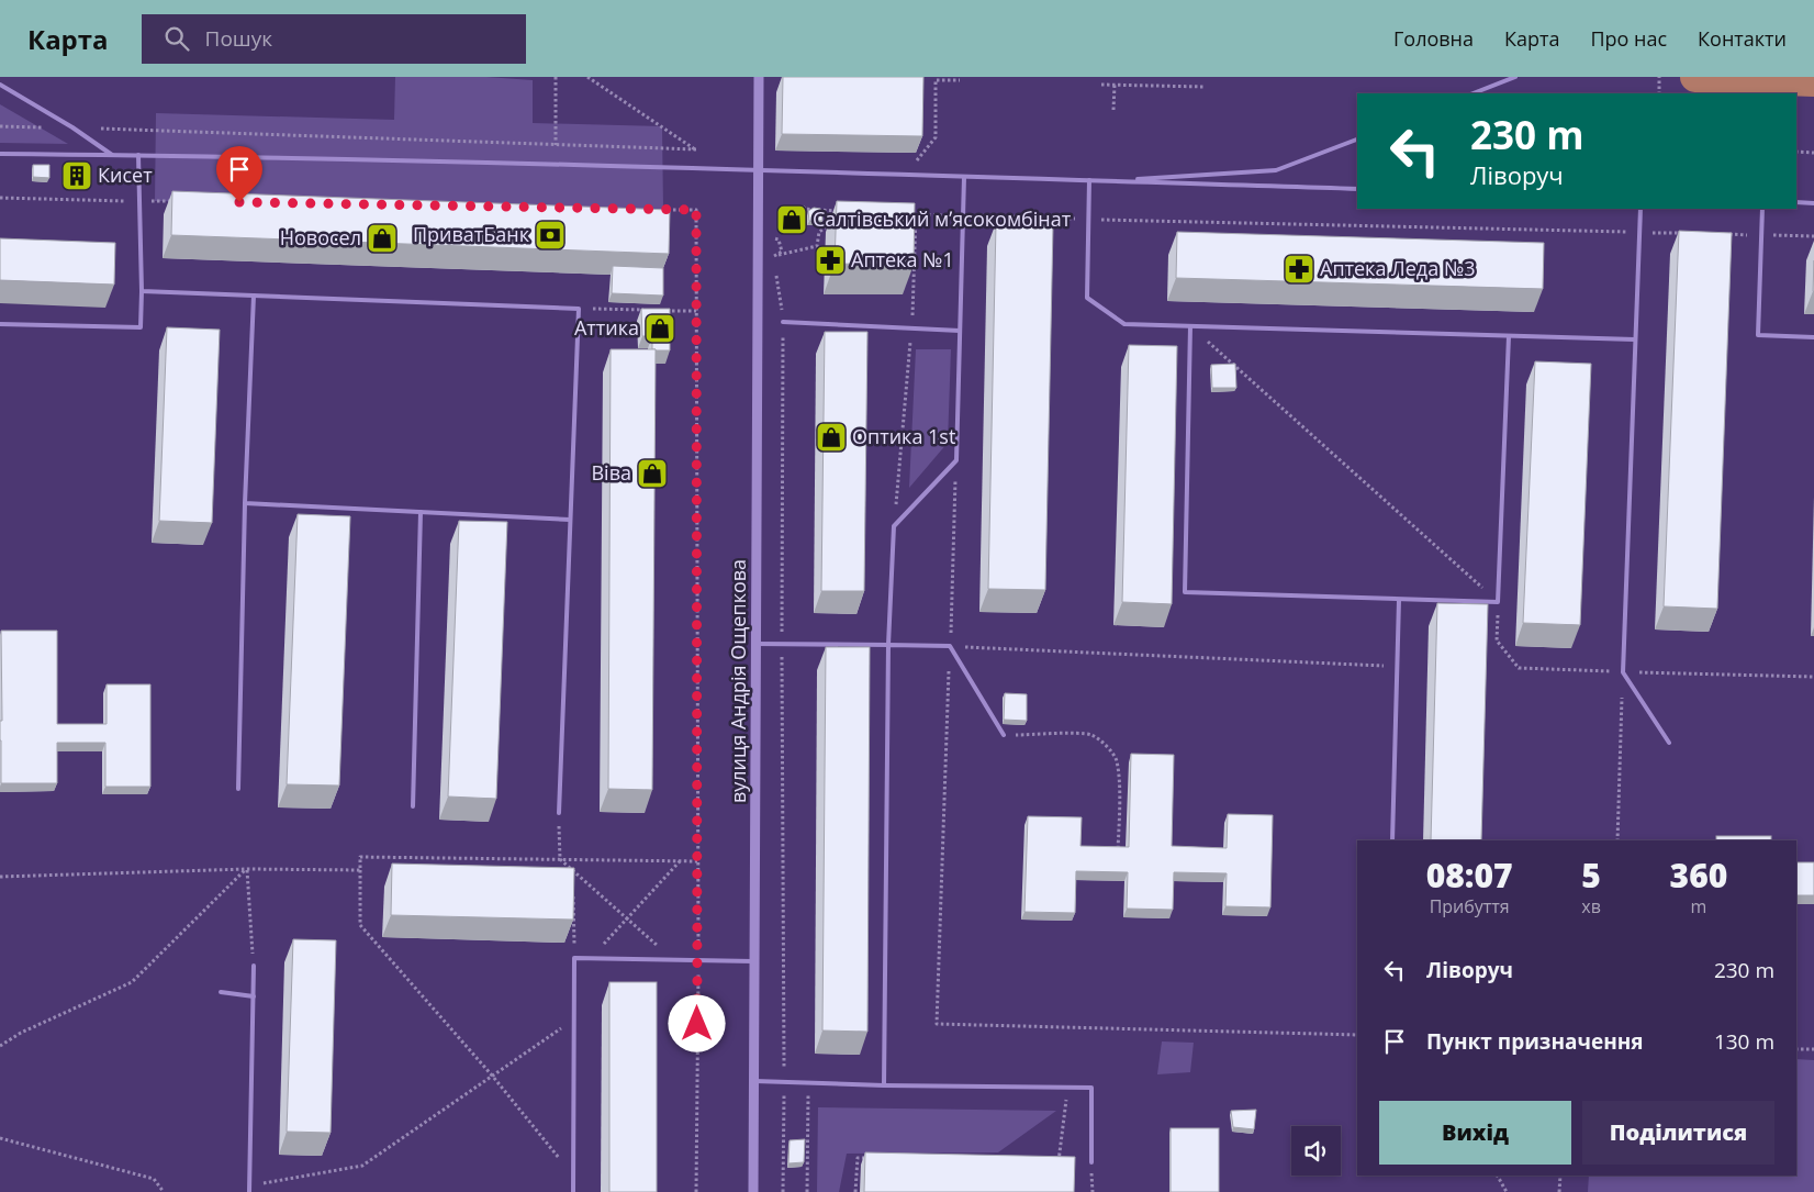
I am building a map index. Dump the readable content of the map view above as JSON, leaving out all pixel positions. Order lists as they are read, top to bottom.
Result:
{
  "streets": {
    "street": ["вулиця Андрія Ощепкова"]
  },
  "places": {
    "building": ["Кисет"],
    "shop": [
      "Салтівський мʼясокомбінат",
      "Новосел",
      "Аттика",
      "Оптика 1st",
      "Віва"
    ],
    "bank": ["ПриватБанк"],
    "pharmacy": ["Аптека №1", "Аптека Леда №3"]
  },
  "page": {
    "header": "Карта",
    "search": "Пошук",
    "nav": [
      "Головна",
      "Карта",
      "Про нас",
      "Контакти"
    ],
    "turn": ["230 m", "Ліворуч"],
    "eta": [
      "08:07",
      "Прибуття",
      "5",
      "хв",
      "360",
      "m"
    ],
    "list": [
      {
        "name": "Ліворуч",
        "value": "230 m"
      },
      {
        "name": "Пункт призначення",
        "value": "130 m"
      }
    ],
    "buttons": ["Вихід", "Поділитися"]
  }
}
